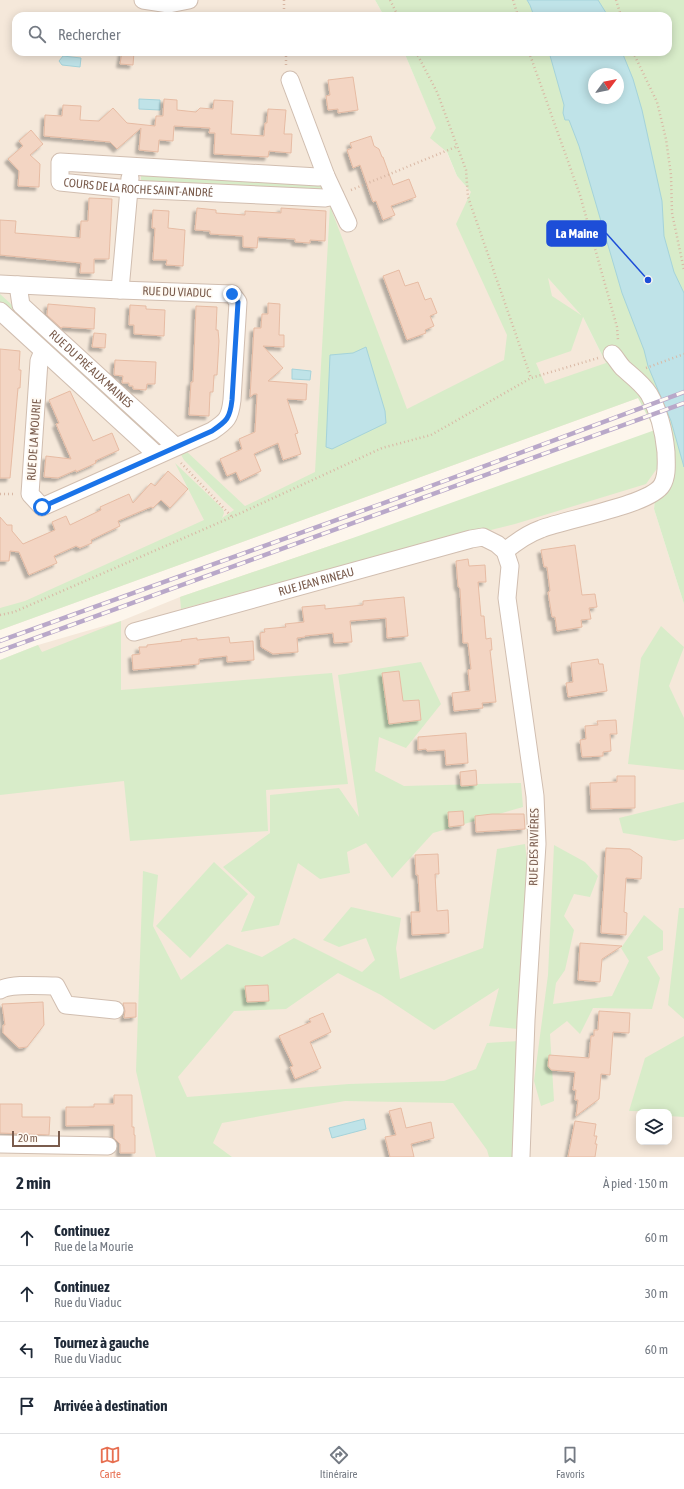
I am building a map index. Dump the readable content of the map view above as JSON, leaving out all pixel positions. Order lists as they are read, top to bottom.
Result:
{
  "streets": {
    "street": [
      "COURS DE LA ROCHE SAINT-ANDRÉ",
      "RUE DU VIADUC",
      "RUE DU PRÉ AUX MAINES",
      "RUE DE LA MOURIE",
      "RUE JEAN RINEAU",
      "RUE DES RIVIÈRES"
    ]
  },
  "crossings": [
    ["RUE DU VIADUC", "RUE DU PRÉ AUX MAINES"],
    ["RUE DU VIADUC", "RUE DE LA MOURIE"],
    ["RUE DU PRÉ AUX MAINES", "RUE DE LA MOURIE"],
    ["RUE JEAN RINEAU", "RUE DES RIVIÈRES"]
  ],
  "places": ["La Maine"],
  "scale_bar": "20 m",
  "north": "top right",
  "page": {
    "search": "Rechercher",
    "scale": "20 m",
    "heading": ["2 min", "À pied · 150 m"],
    "list": [
      ["Continuez", "Rue de la Mourie", "60 m"],
      ["Continuez", "Rue du Viaduc", "30 m"],
      ["Tournez à gauche", "Rue du Viaduc", "60 m"],
      "Arrivée à destination"
    ],
    "nav": ["Carte", "Itinéraire", "Favoris"]
  }
}
